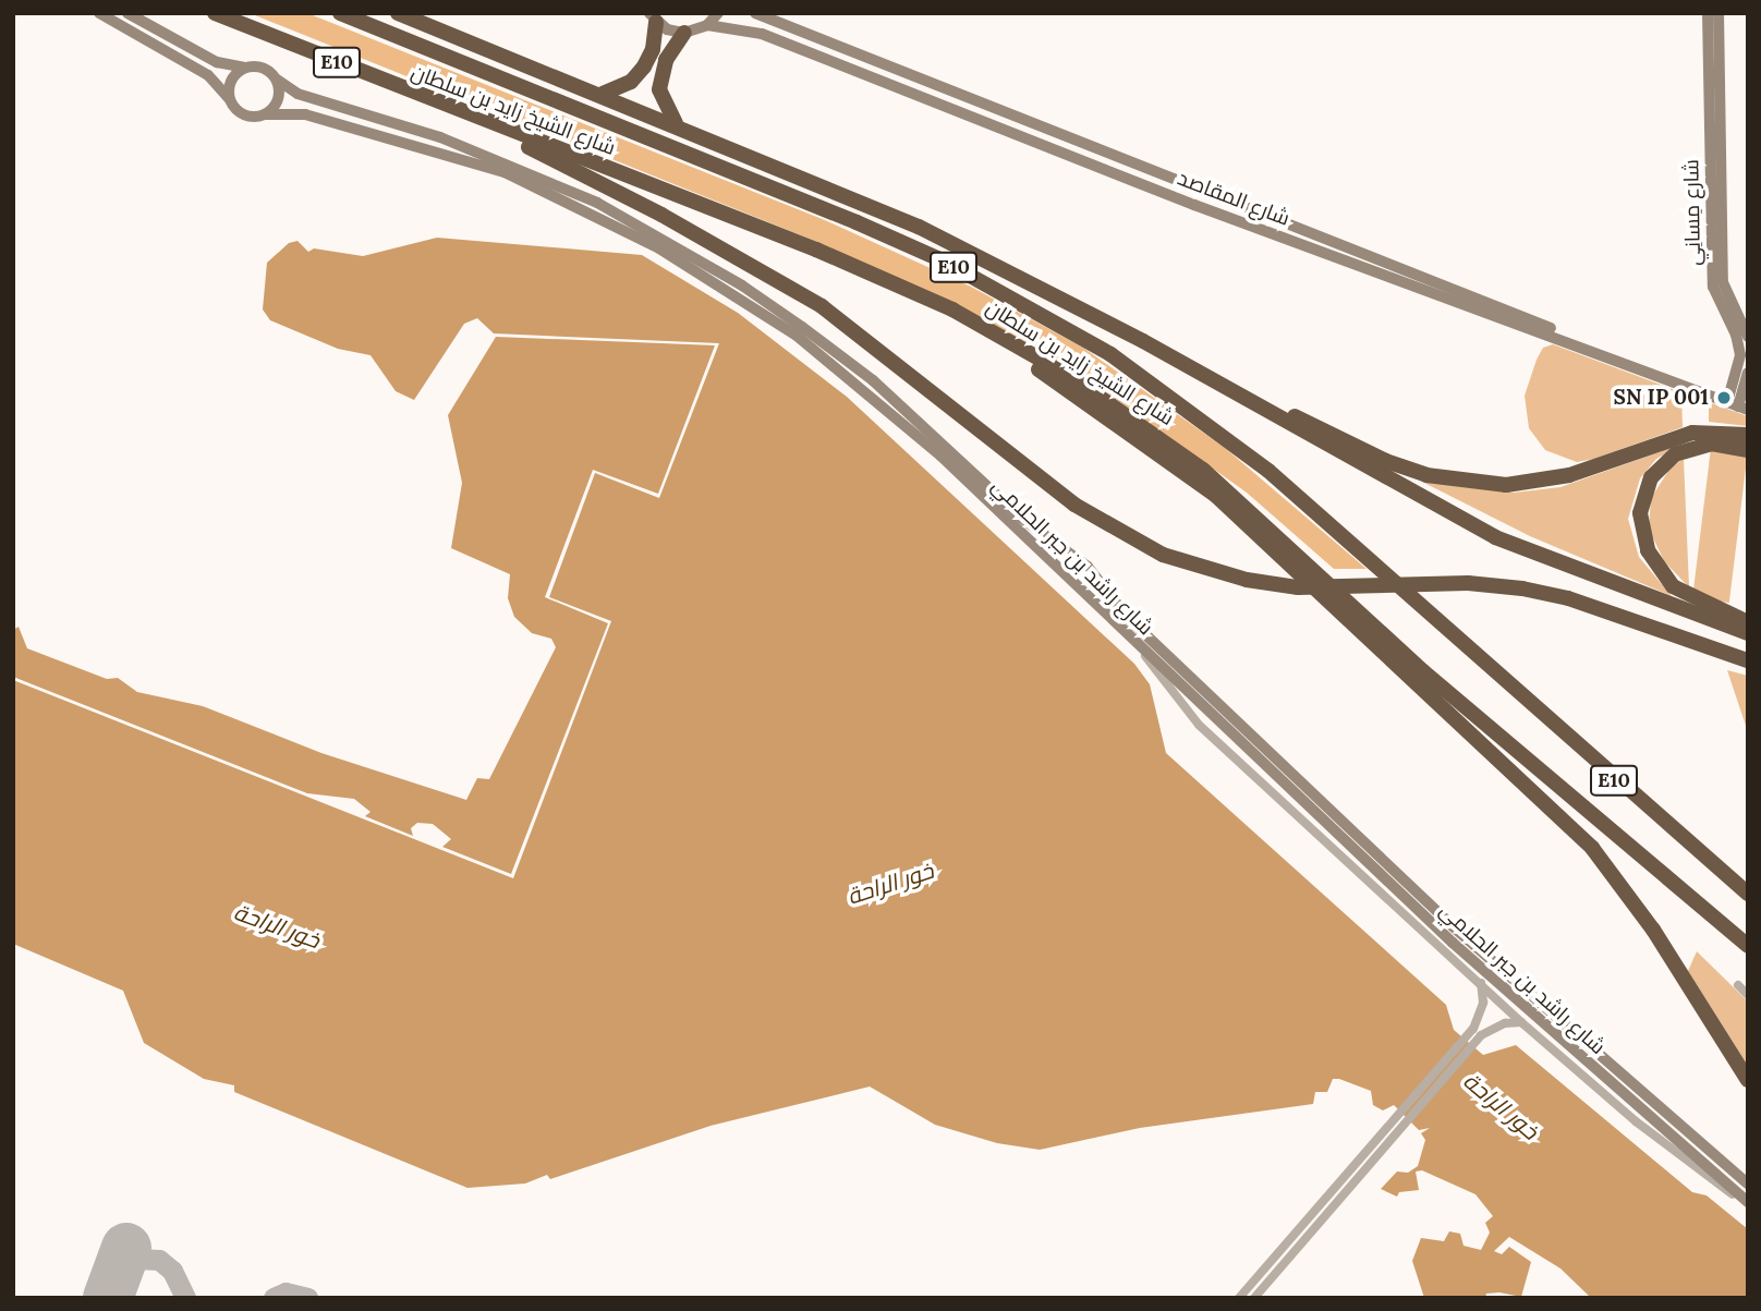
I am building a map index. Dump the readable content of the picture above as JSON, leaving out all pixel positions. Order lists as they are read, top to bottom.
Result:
{
  "streets": {
    "highway": ["E10", "شارع الشيخ زايد بن سلطان"],
    "main road": ["شارع المقاصد", "شارع مِسانِي", "شارع راشد بن جبر الحلامي"]
  },
  "crossings": [
    ["شارع المقاصد", "شارع مِسانِي"]
  ],
  "water": ["خور الراحة"],
  "places": ["SN IP 001"]
}
